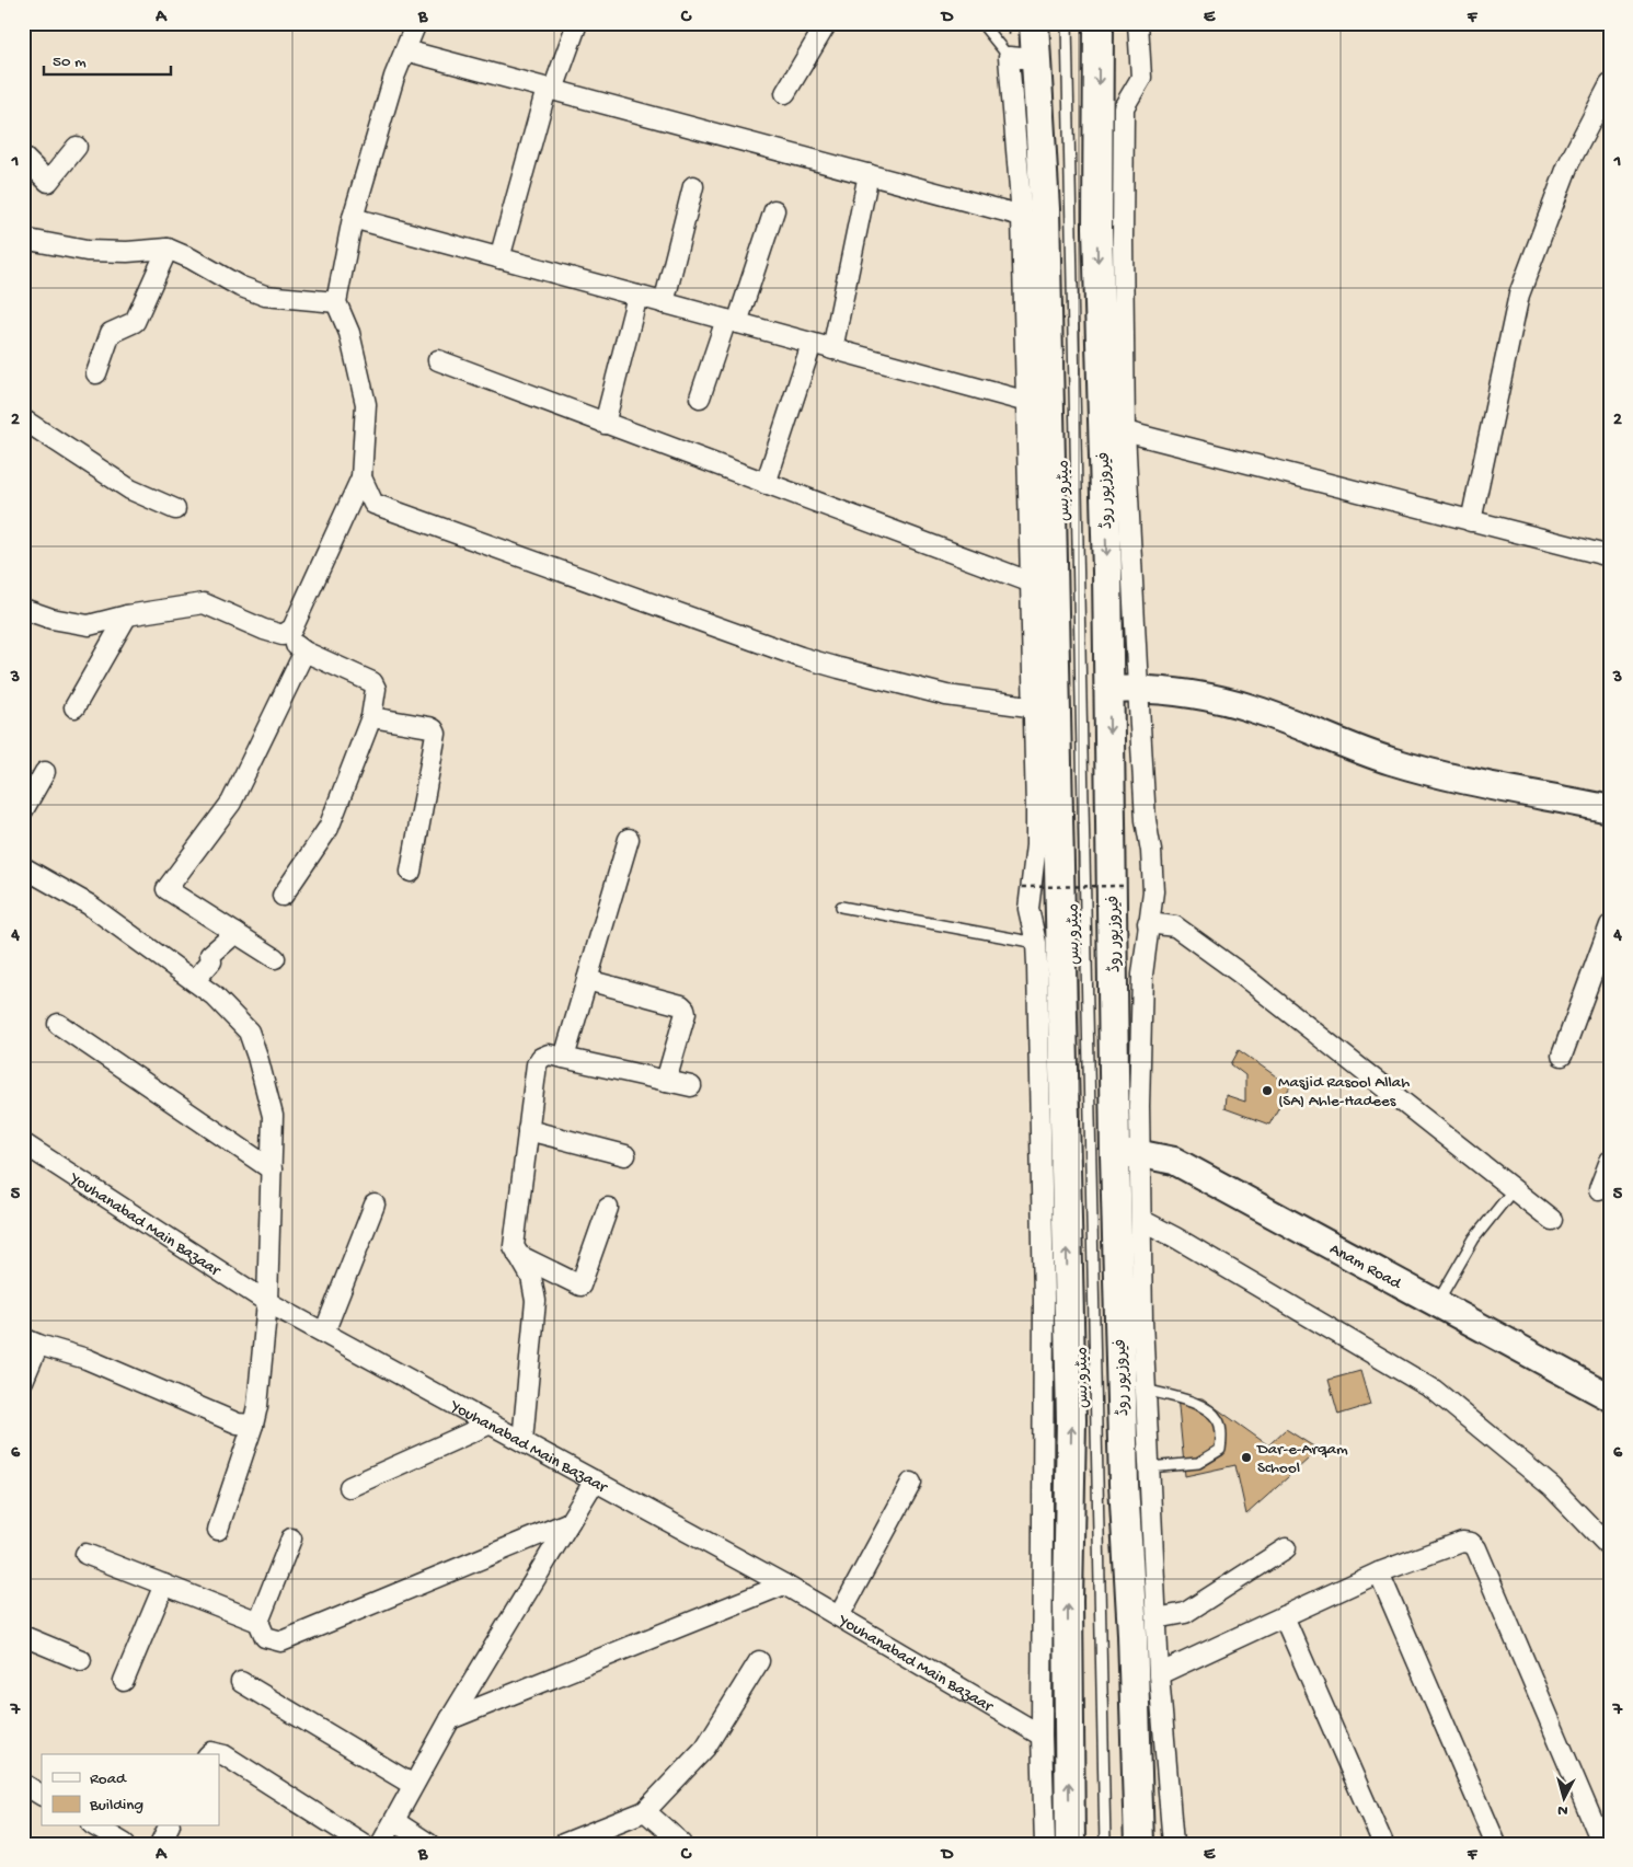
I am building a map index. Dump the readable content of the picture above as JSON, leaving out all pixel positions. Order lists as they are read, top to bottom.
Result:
{
  "streets": {
    "main road": ["فیروزپور روڈ"],
    "street": ["Youhanabad Main Bazaar", "Anam Road"],
    "lane": ["میٹرو بس"]
  },
  "crossings": [
    ["فیروزپور روڈ", "Anam Road"]
  ],
  "places": ["Masjid Rasool Allah (SA) Ahle-Hadees", "Dar-e-Arqam School"],
  "legend": ["Road", "Building"],
  "scale_bar": "50 m",
  "north": "bottom",
  "grid": {
    "columns": [
      "A",
      "B",
      "C",
      "D",
      "E",
      "F"
    ],
    "rows": [
      "1",
      "2",
      "3",
      "4",
      "5",
      "6",
      "7"
    ]
  }
}
